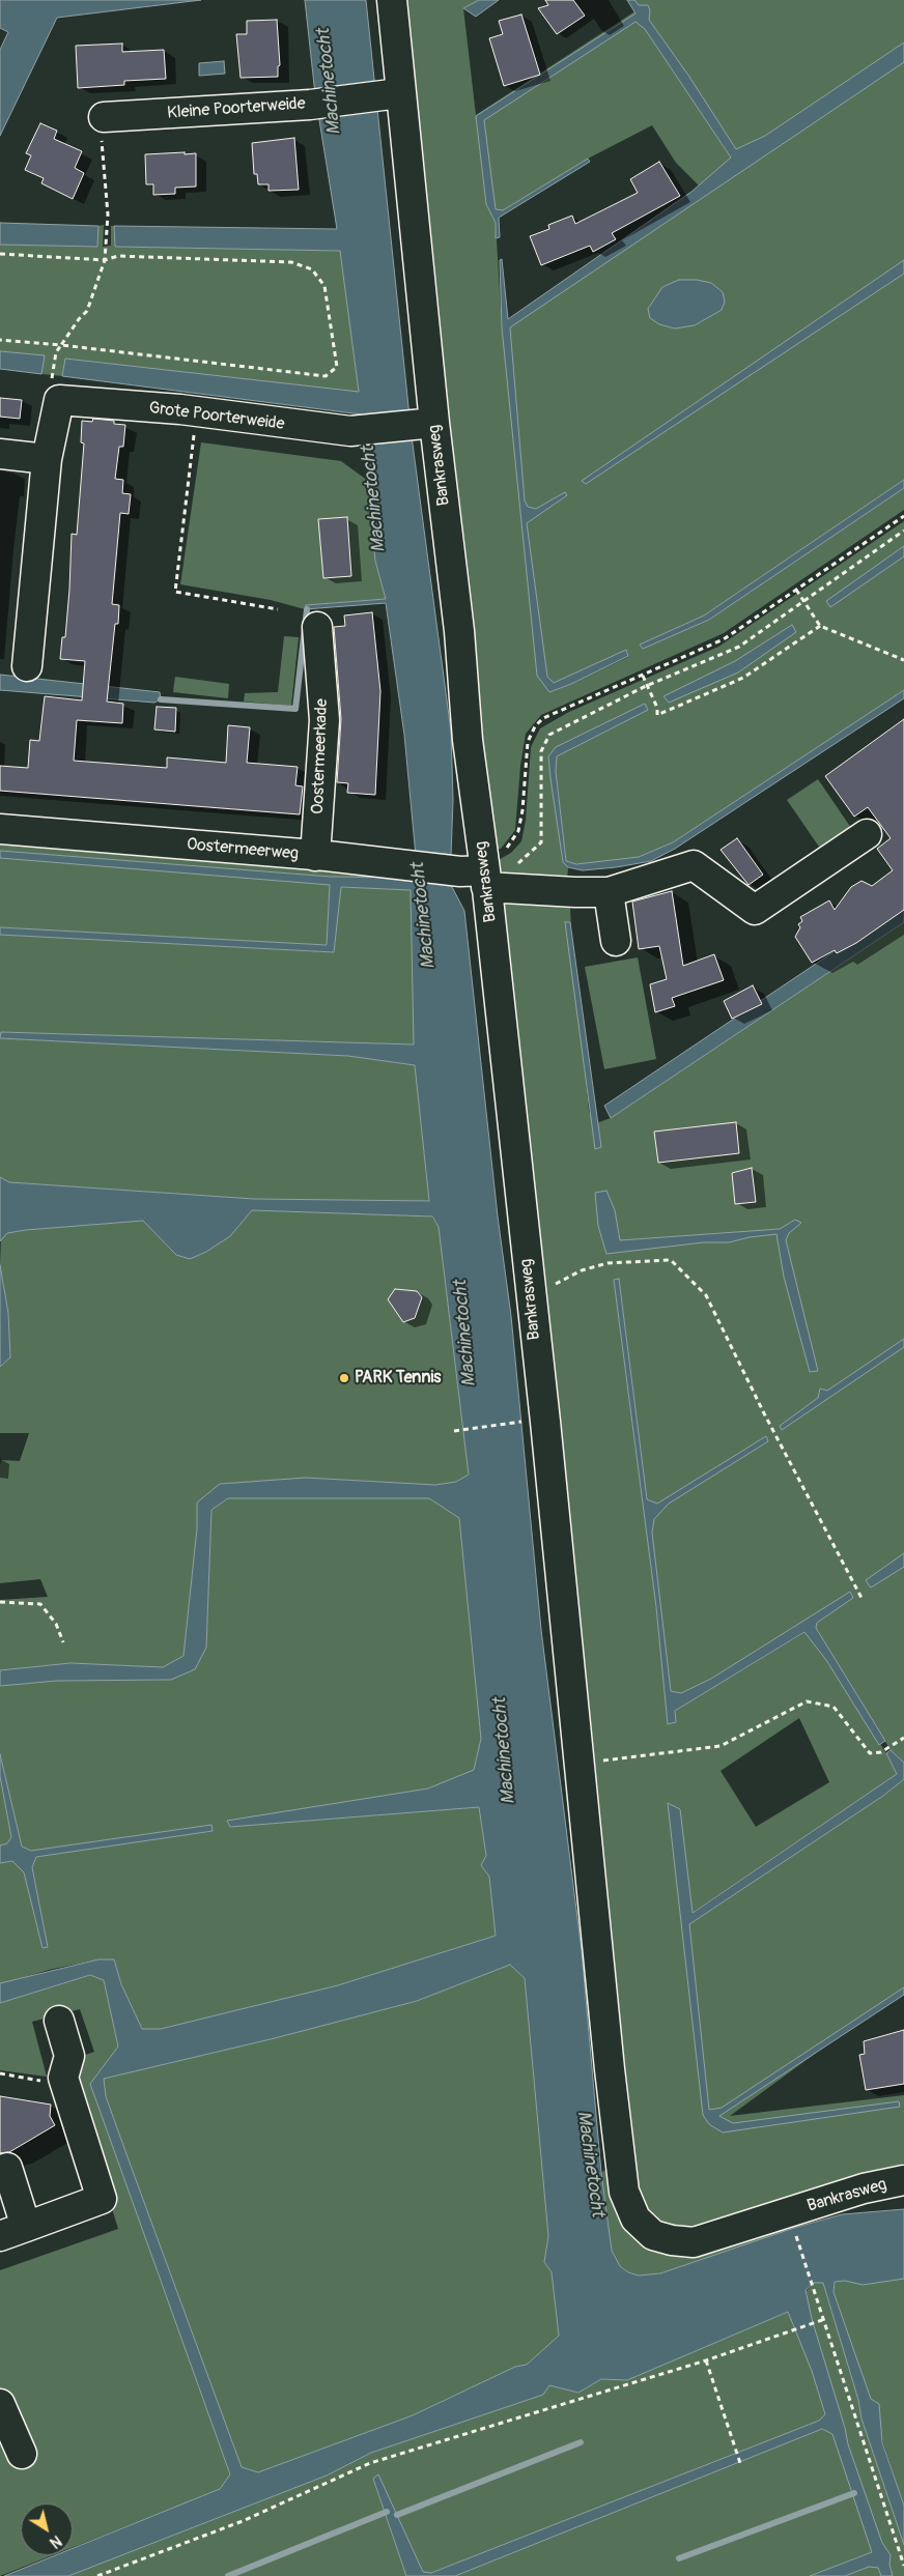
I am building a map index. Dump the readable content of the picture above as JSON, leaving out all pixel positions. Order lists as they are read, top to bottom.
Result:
{
  "streets": {
    "street": [
      "Kleine Poorterweide",
      "Grote Poorterweide",
      "Bankrasweg",
      "Oostermeerkade",
      "Oostermeerweg"
    ]
  },
  "crossings": [
    ["Kleine Poorterweide", "Bankrasweg"],
    ["Grote Poorterweide", "Bankrasweg"],
    ["Bankrasweg", "Oostermeerweg"],
    ["Oostermeerkade", "Oostermeerweg"]
  ],
  "water": ["Machinetocht"],
  "places": ["PARK Tennis"],
  "north": "bottom right"
}
